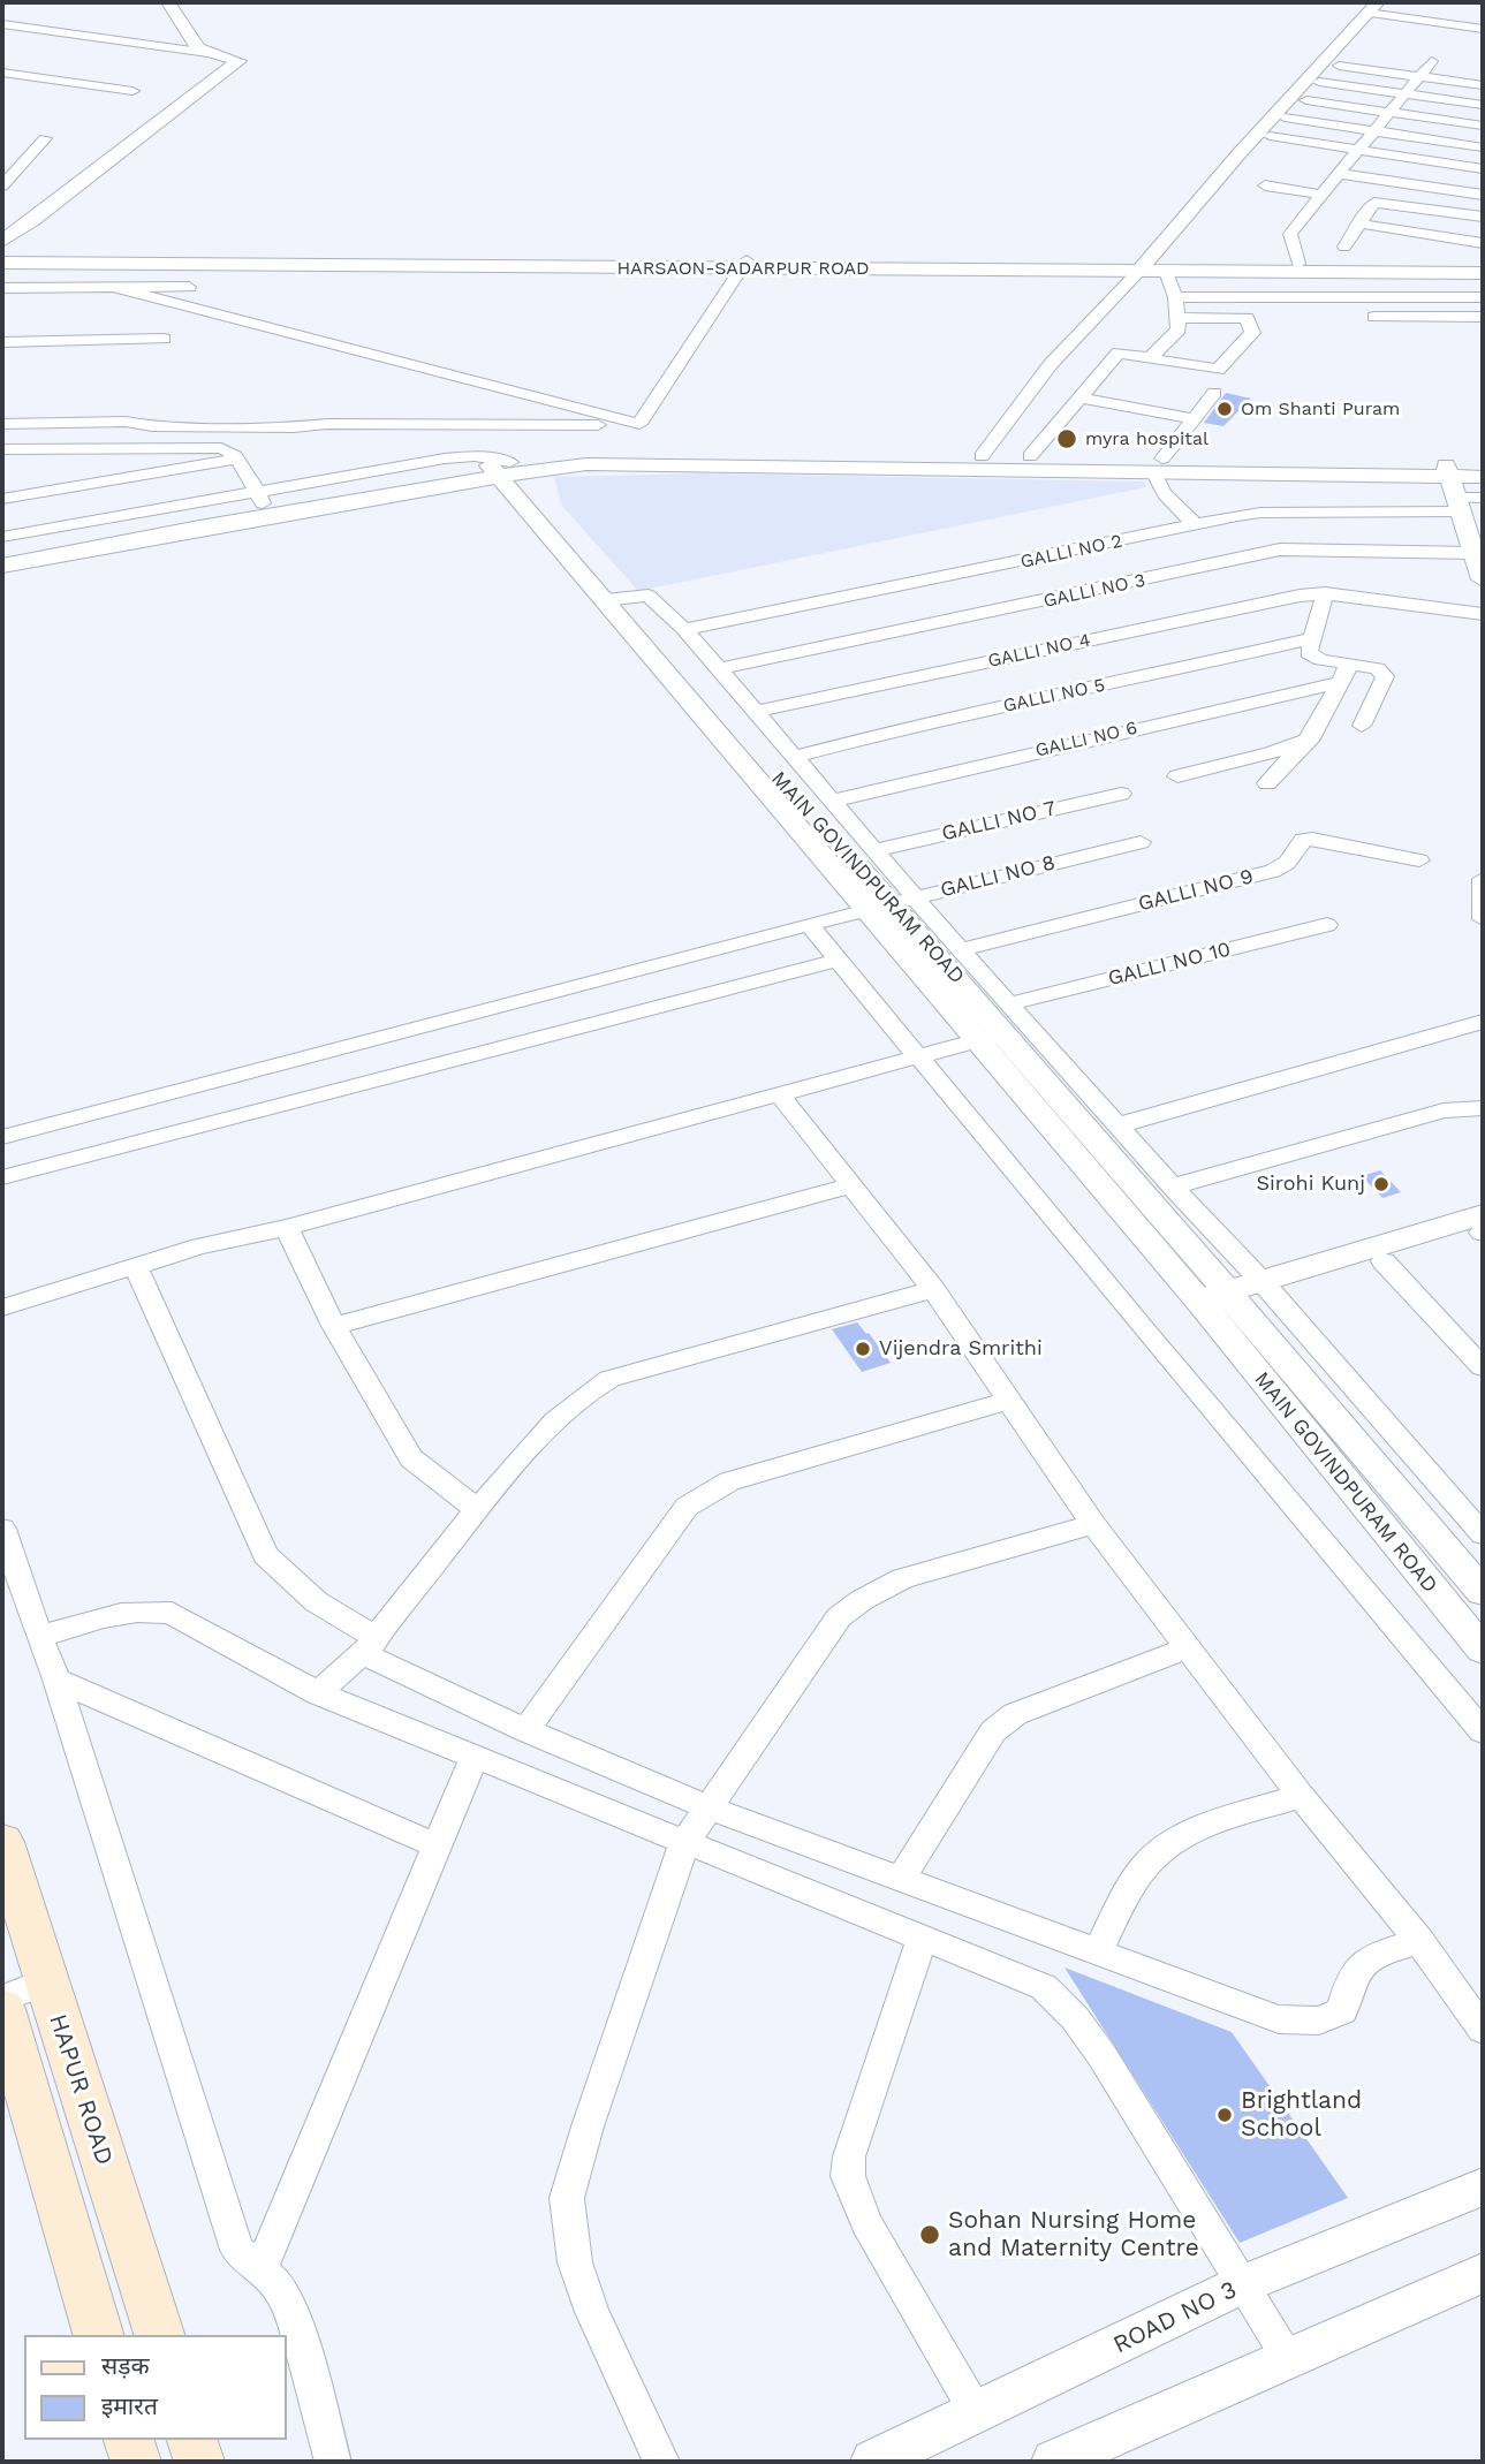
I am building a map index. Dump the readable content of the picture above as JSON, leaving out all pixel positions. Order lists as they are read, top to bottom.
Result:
{
  "streets": {
    "main road": ["HAPUR ROAD"],
    "street": [
      "HARSAON-SADARPUR ROAD",
      "GALLI NO 2",
      "GALLI NO 3",
      "GALLI NO 4",
      "GALLI NO 5",
      "GALLI NO 6",
      "GALLI NO 7",
      "GALLI NO 8",
      "MAIN GOVINDPURAM ROAD",
      "GALLI NO 9",
      "GALLI NO 10",
      "ROAD NO 3"
    ]
  },
  "crossings": [
    ["GALLI NO 8", "MAIN GOVINDPURAM ROAD"]
  ],
  "places": [
    "Om Shanti Puram",
    "myra hospital",
    "Sirohi Kunj",
    "Vijendra Smrithi",
    "Brightland School",
    "Sohan Nursing Home and Maternity Centre"
  ],
  "legend": ["सड़क", "इमारत"]
}
